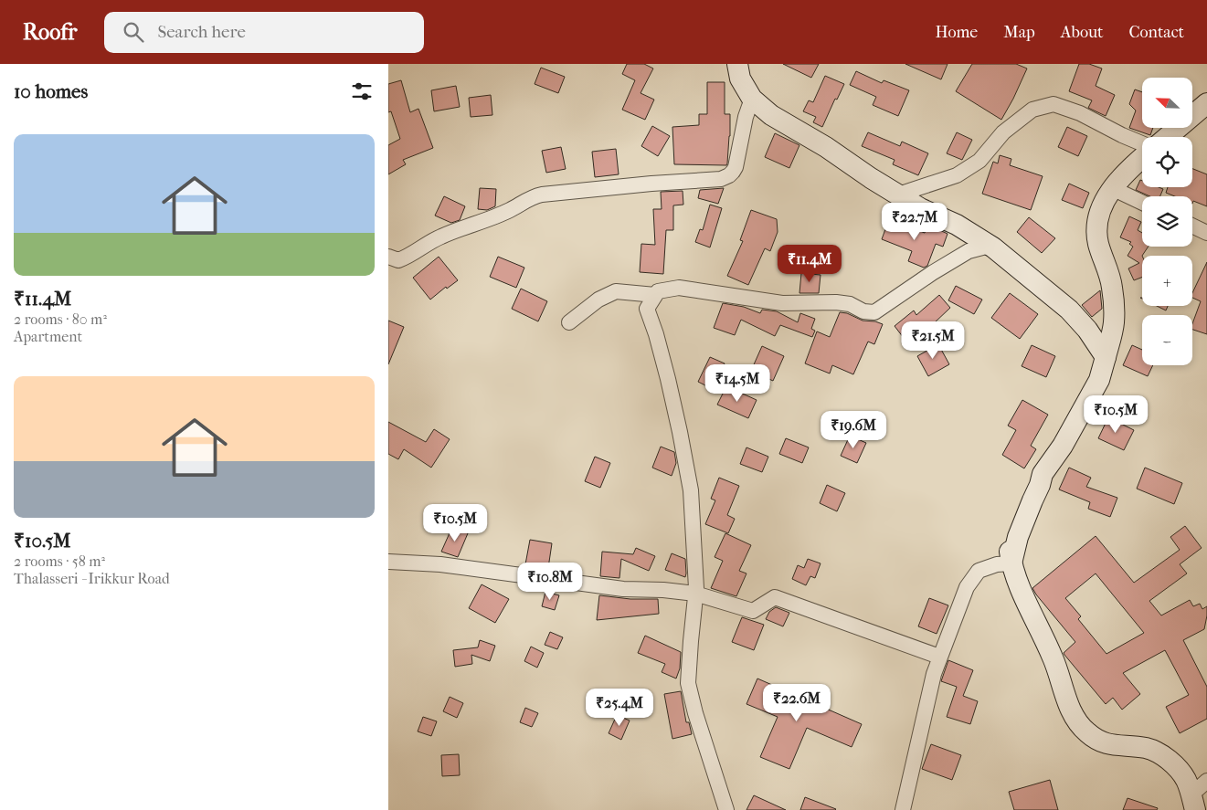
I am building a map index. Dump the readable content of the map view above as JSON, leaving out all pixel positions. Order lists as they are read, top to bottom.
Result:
{
  "north": "top left",
  "page": {
    "header": "Roofr",
    "search": "Search here",
    "nav": [
      "Home",
      "Map",
      "About",
      "Contact"
    ],
    "heading": "10 homes",
    "map_buttons": ["+", "−"],
    "list": [
      {
        "name": "₹11.4M",
        "note": "2 rooms · 80 m² · Apartment"
      },
      {
        "name": "₹10.5M",
        "note": "2 rooms · 58 m² · Thalasseri - Irikkur Road"
      }
    ],
    "price": [
      "₹22.7M",
      "₹11.4M",
      "₹21.5M",
      "₹14.5M",
      "₹10.5M",
      "₹19.6M",
      "₹10.5M",
      "₹10.8M",
      "₹22.6M",
      "₹25.4M"
    ]
  }
}
